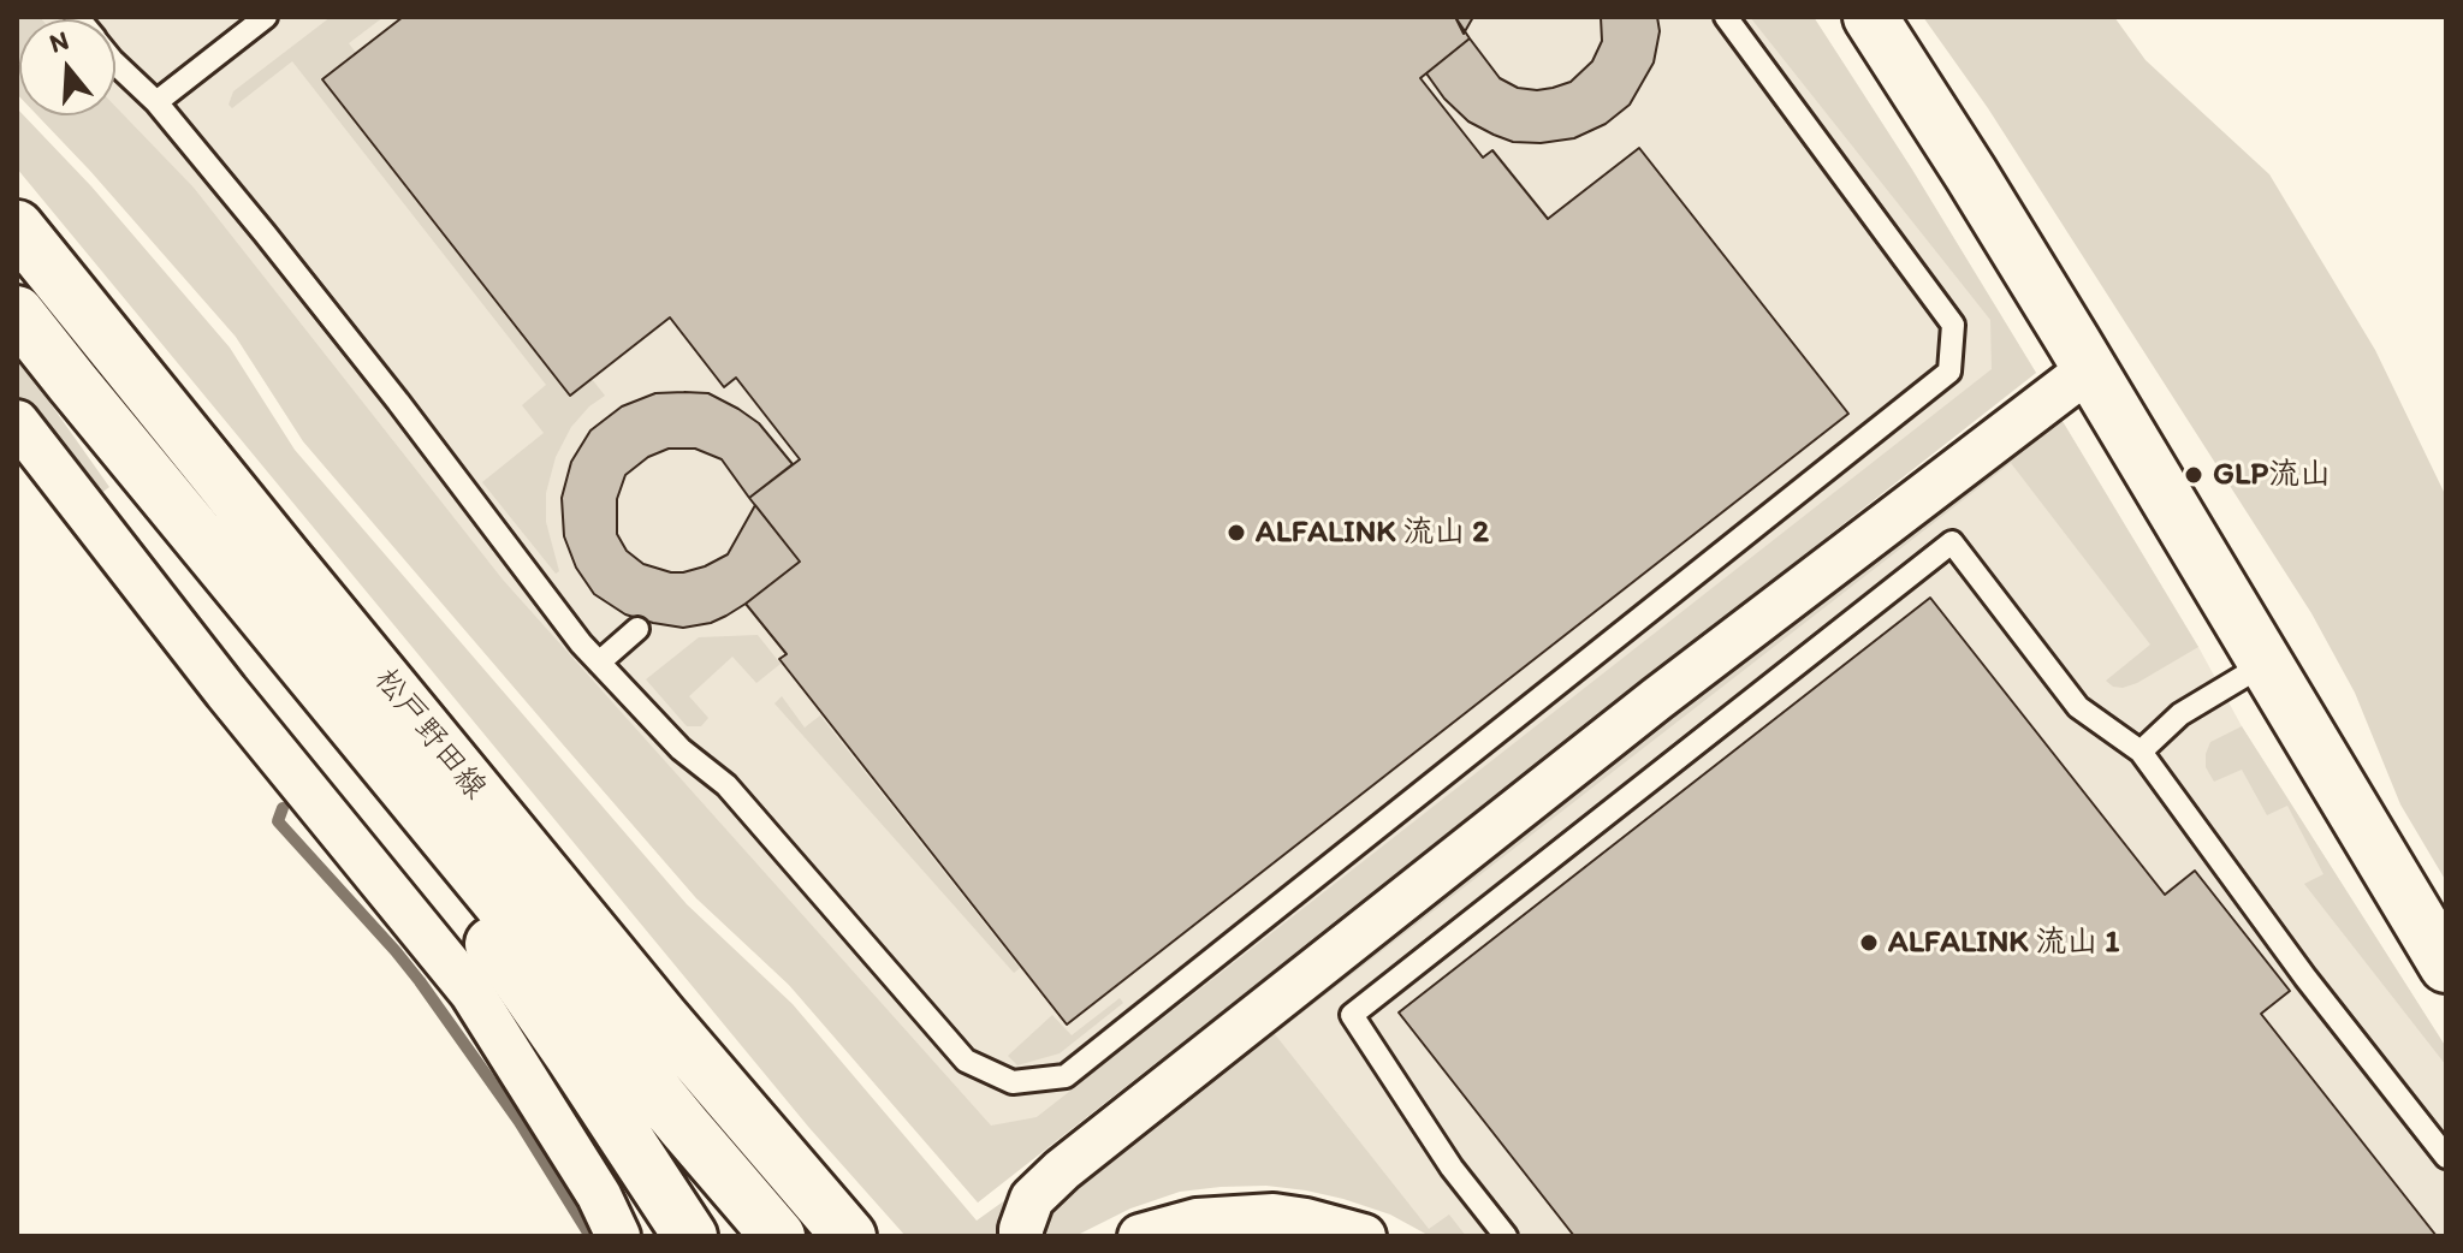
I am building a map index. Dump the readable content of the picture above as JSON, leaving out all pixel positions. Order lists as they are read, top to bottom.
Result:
{
  "streets": {
    "main road": ["松戸野田線"]
  },
  "places": ["GLP流山", "ALFALINK 流山 2", "ALFALINK 流山 1"],
  "north": "top"
}
